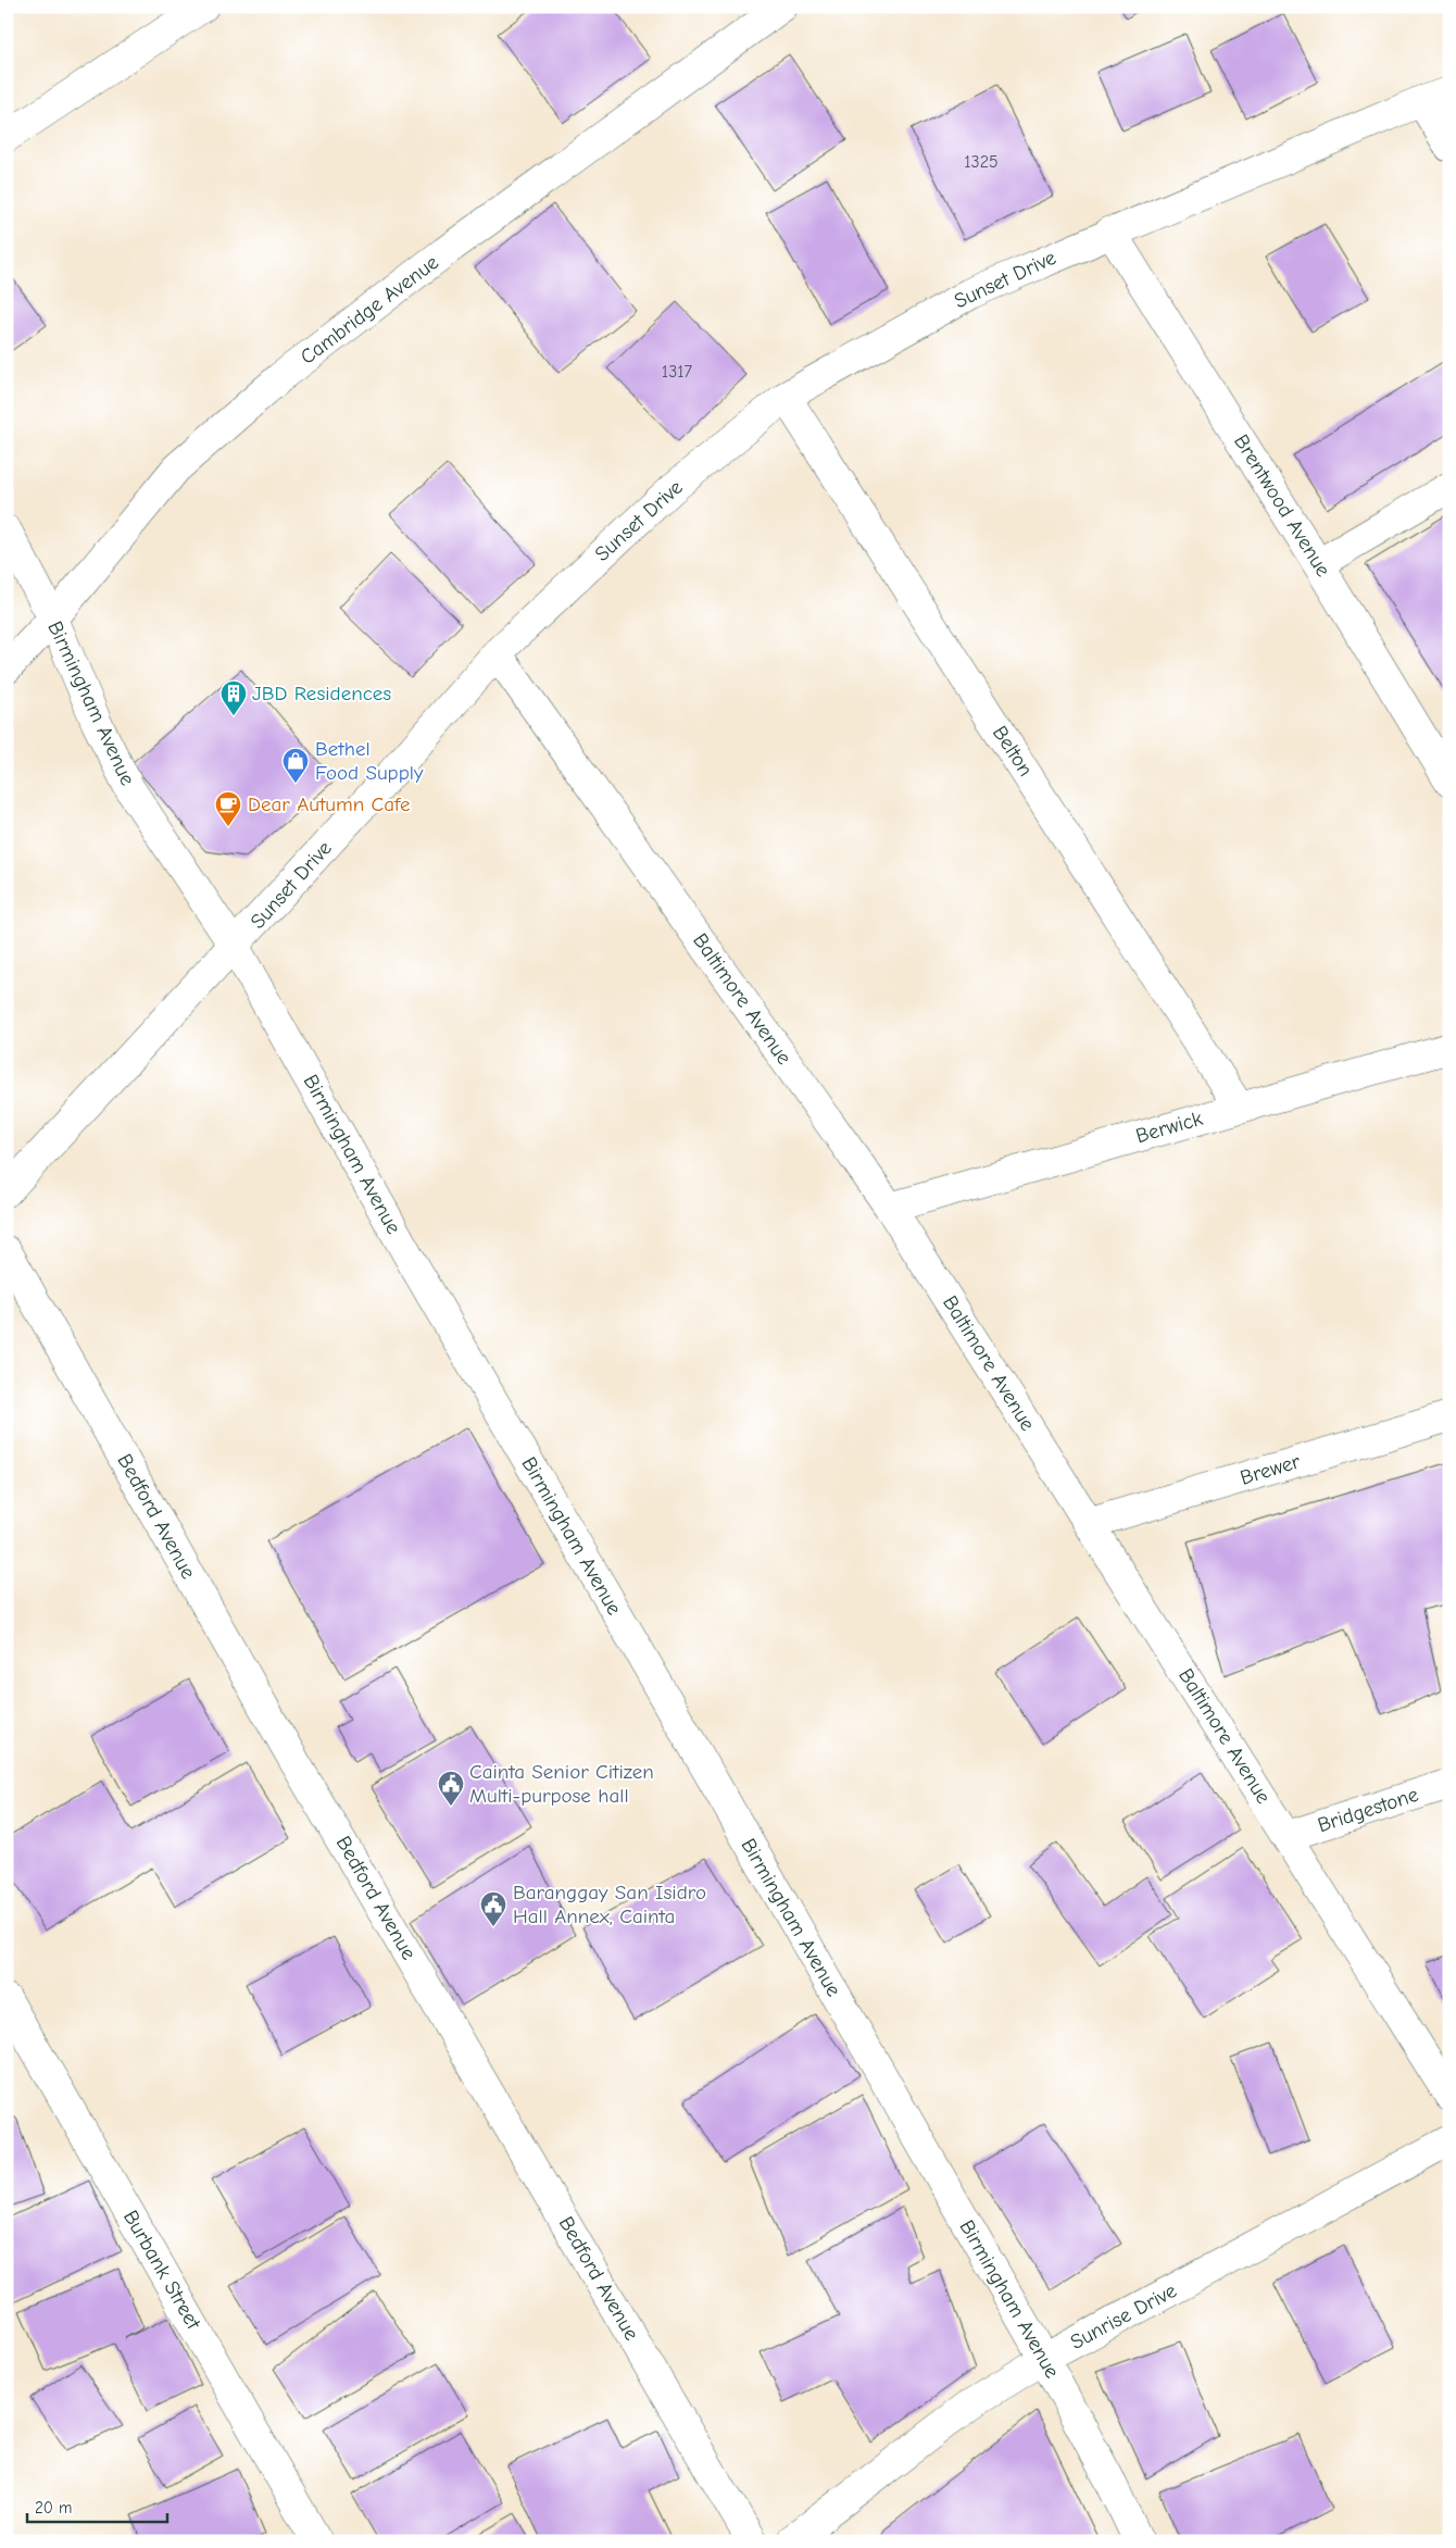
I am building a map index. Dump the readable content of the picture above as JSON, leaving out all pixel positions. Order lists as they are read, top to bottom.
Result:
{
  "streets": {
    "street": [
      "Sunset Drive",
      "Cambridge Avenue",
      "Brentwood Avenue",
      "Birmingham Avenue",
      "Belton",
      "Baltimore Avenue",
      "Berwick",
      "Brewer",
      "Bedford Avenue",
      "Bridgestone",
      "Burbank Street",
      "Sunrise Drive"
    ]
  },
  "crossings": [
    ["Sunset Drive", "Brentwood Avenue"],
    ["Sunset Drive", "Birmingham Avenue"],
    ["Sunset Drive", "Belton"],
    ["Sunset Drive", "Baltimore Avenue"],
    ["Cambridge Avenue", "Birmingham Avenue"],
    ["Birmingham Avenue", "Sunrise Drive"],
    ["Belton", "Berwick"],
    ["Baltimore Avenue", "Berwick"],
    ["Baltimore Avenue", "Brewer"],
    ["Baltimore Avenue", "Bridgestone"]
  ],
  "places": {
    "building": ["JBD Residences"],
    "shop": ["Bethel Food Supply"],
    "cafe": ["Dear Autumn Cafe"],
    "public building": ["Cainta Senior Citizen Multi-purpose hall", "Baranggay San Isidro Hall Annex, Cainta"]
  },
  "house_numbers": ["1325", "1317"],
  "scale_bar": "20 m"
}
